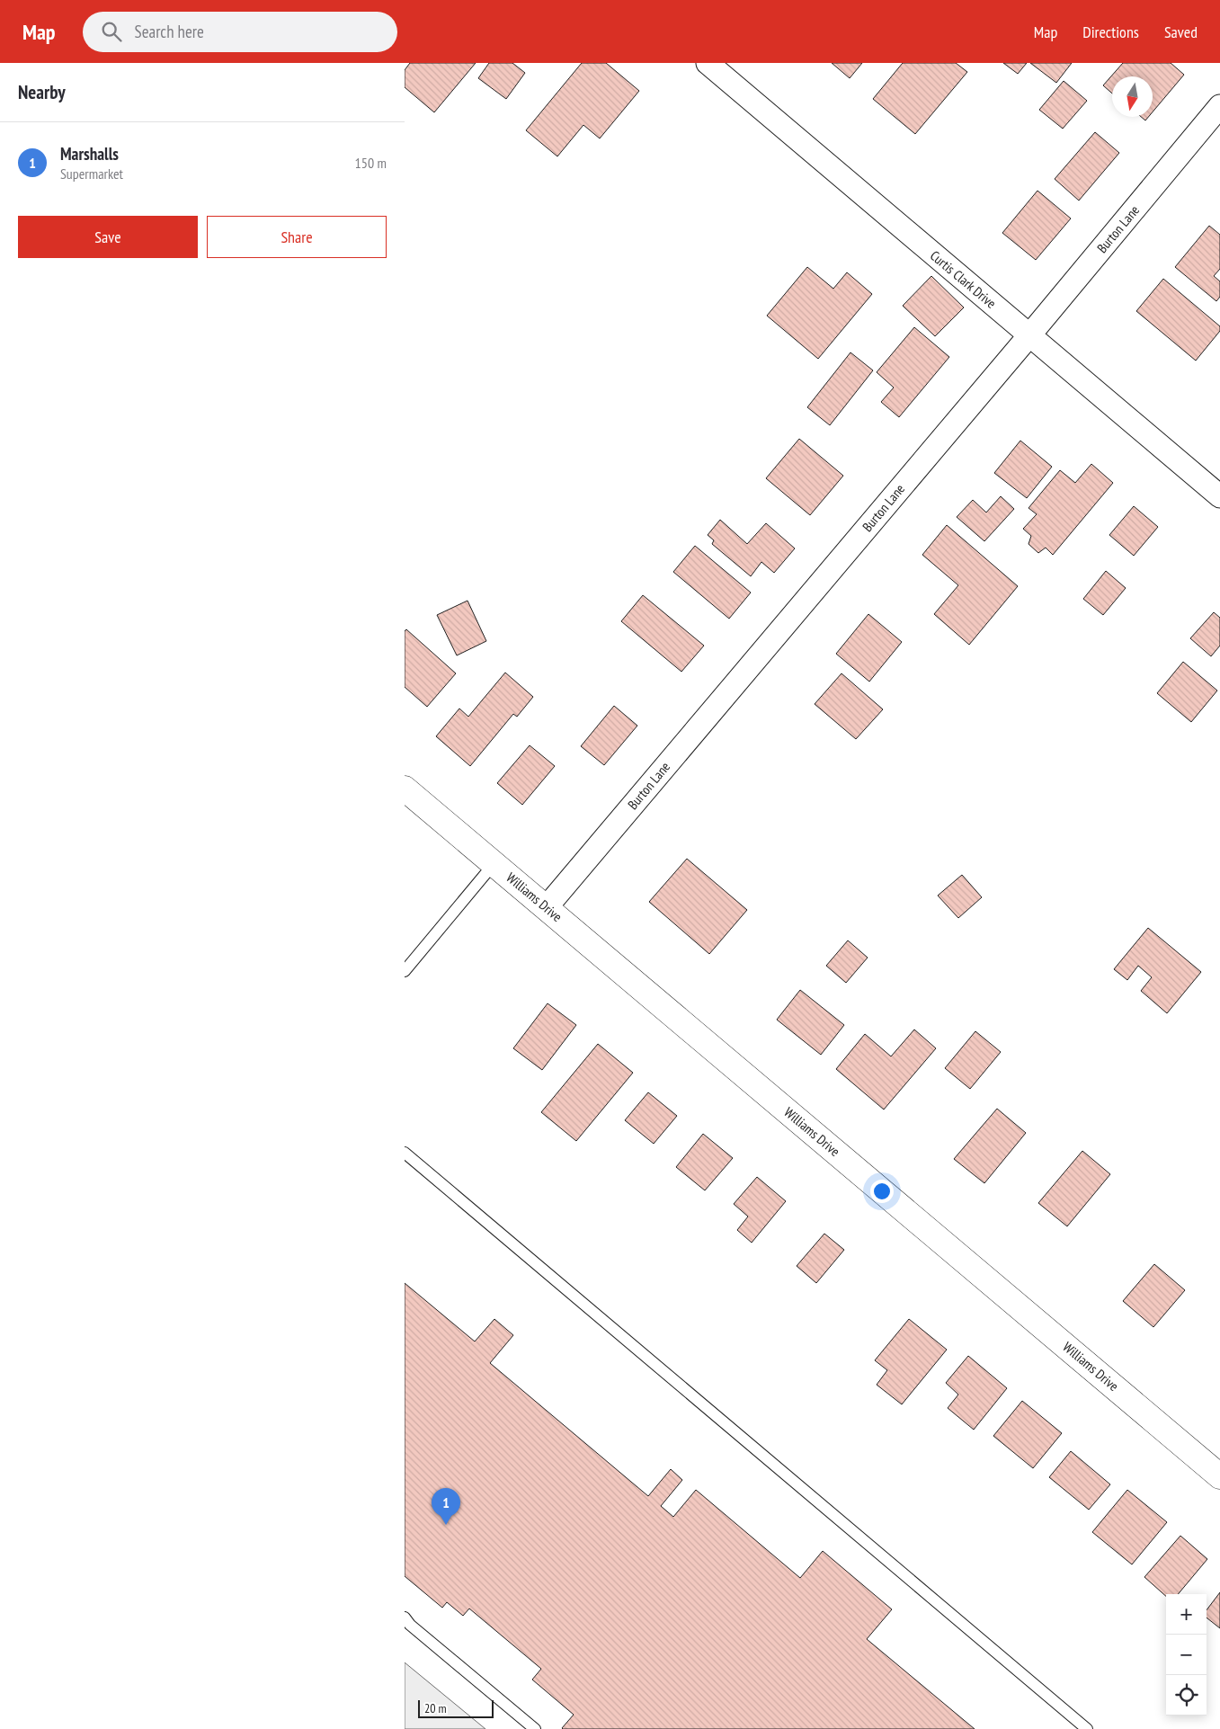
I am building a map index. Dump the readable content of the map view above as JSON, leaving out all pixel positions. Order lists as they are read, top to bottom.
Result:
{
  "streets": {
    "street": ["Burton Lane", "Curtis Clark Drive", "Williams Drive"]
  },
  "crossings": [
    ["Burton Lane", "Curtis Clark Drive"],
    ["Burton Lane", "Williams Drive"]
  ],
  "scale_bar": "20 m",
  "north": "bottom",
  "page": {
    "header": "Map",
    "search": "Search here",
    "nav": ["Map", "Directions", "Saved"],
    "heading": "Nearby",
    "list": [
      {
        "mark": "1",
        "name": "Marshalls",
        "note": "Supermarket",
        "value": "150 m"
      }
    ],
    "buttons": ["Save", "Share"],
    "pins": "1",
    "map_buttons": ["+", "−"],
    "scale": "20 m"
  }
}
